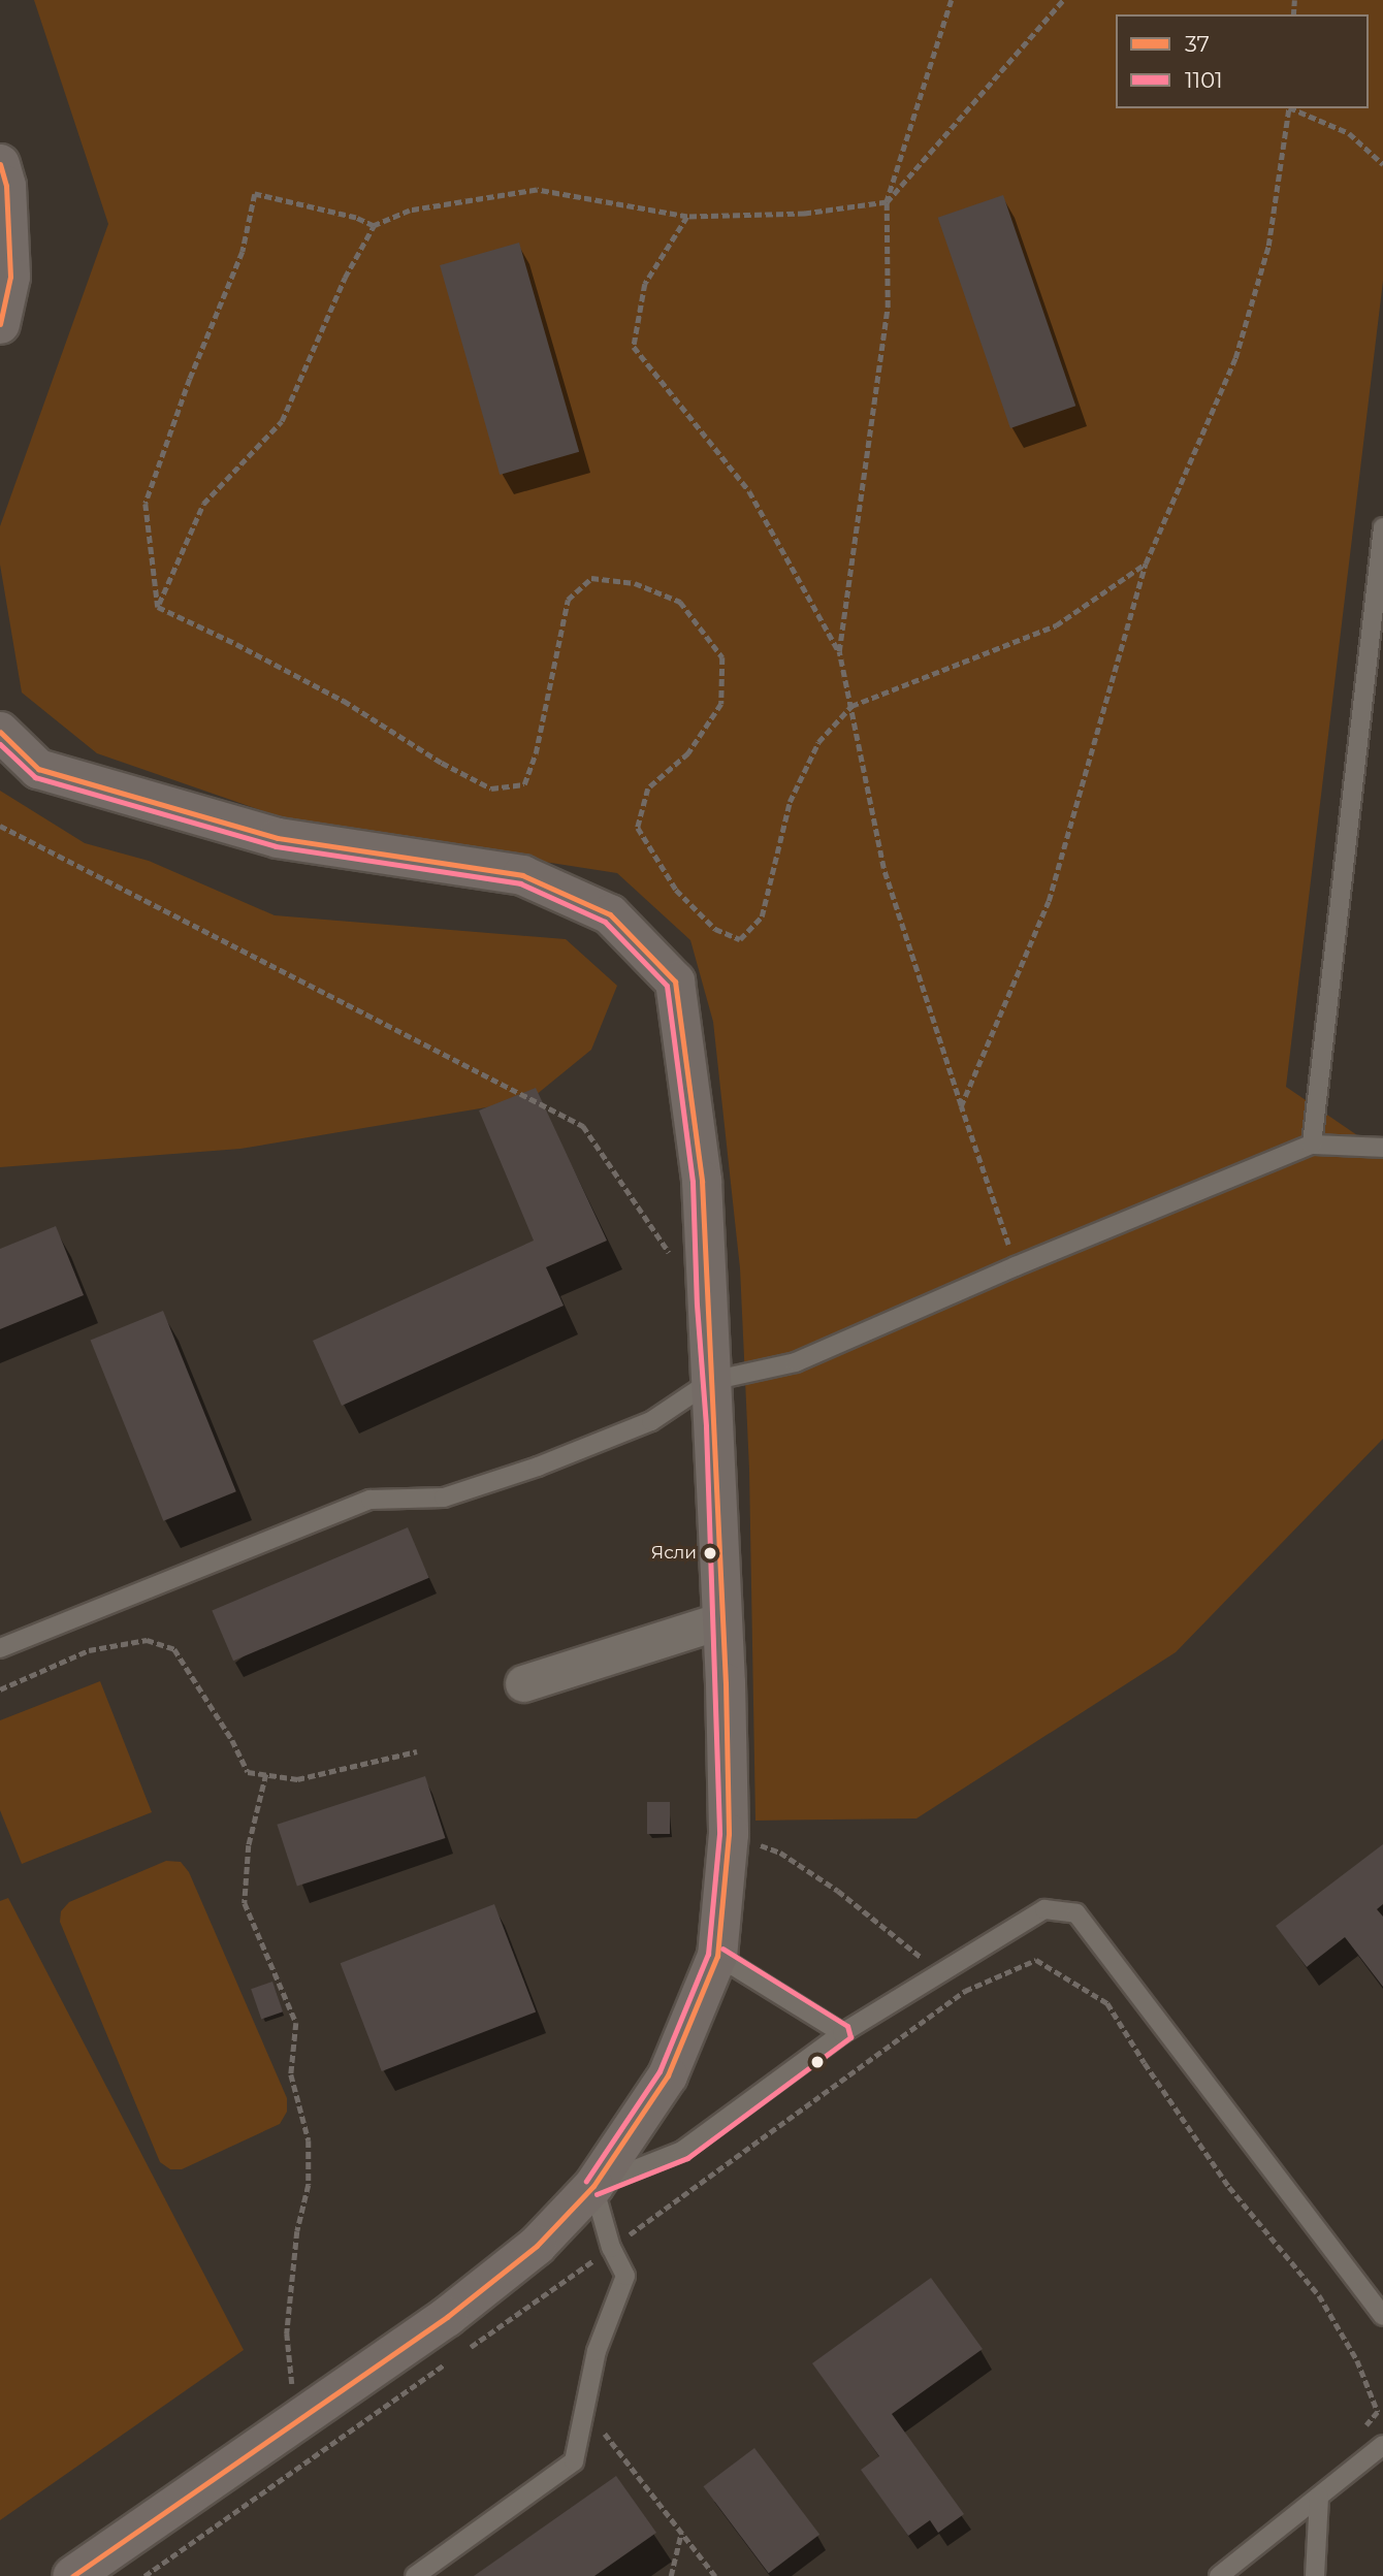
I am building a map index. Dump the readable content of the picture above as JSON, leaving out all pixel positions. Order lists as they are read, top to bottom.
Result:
{
  "places": ["Ясли"],
  "lines": ["transit line 37", "transit line 1101"],
  "legend": ["37", "1101"]
}
